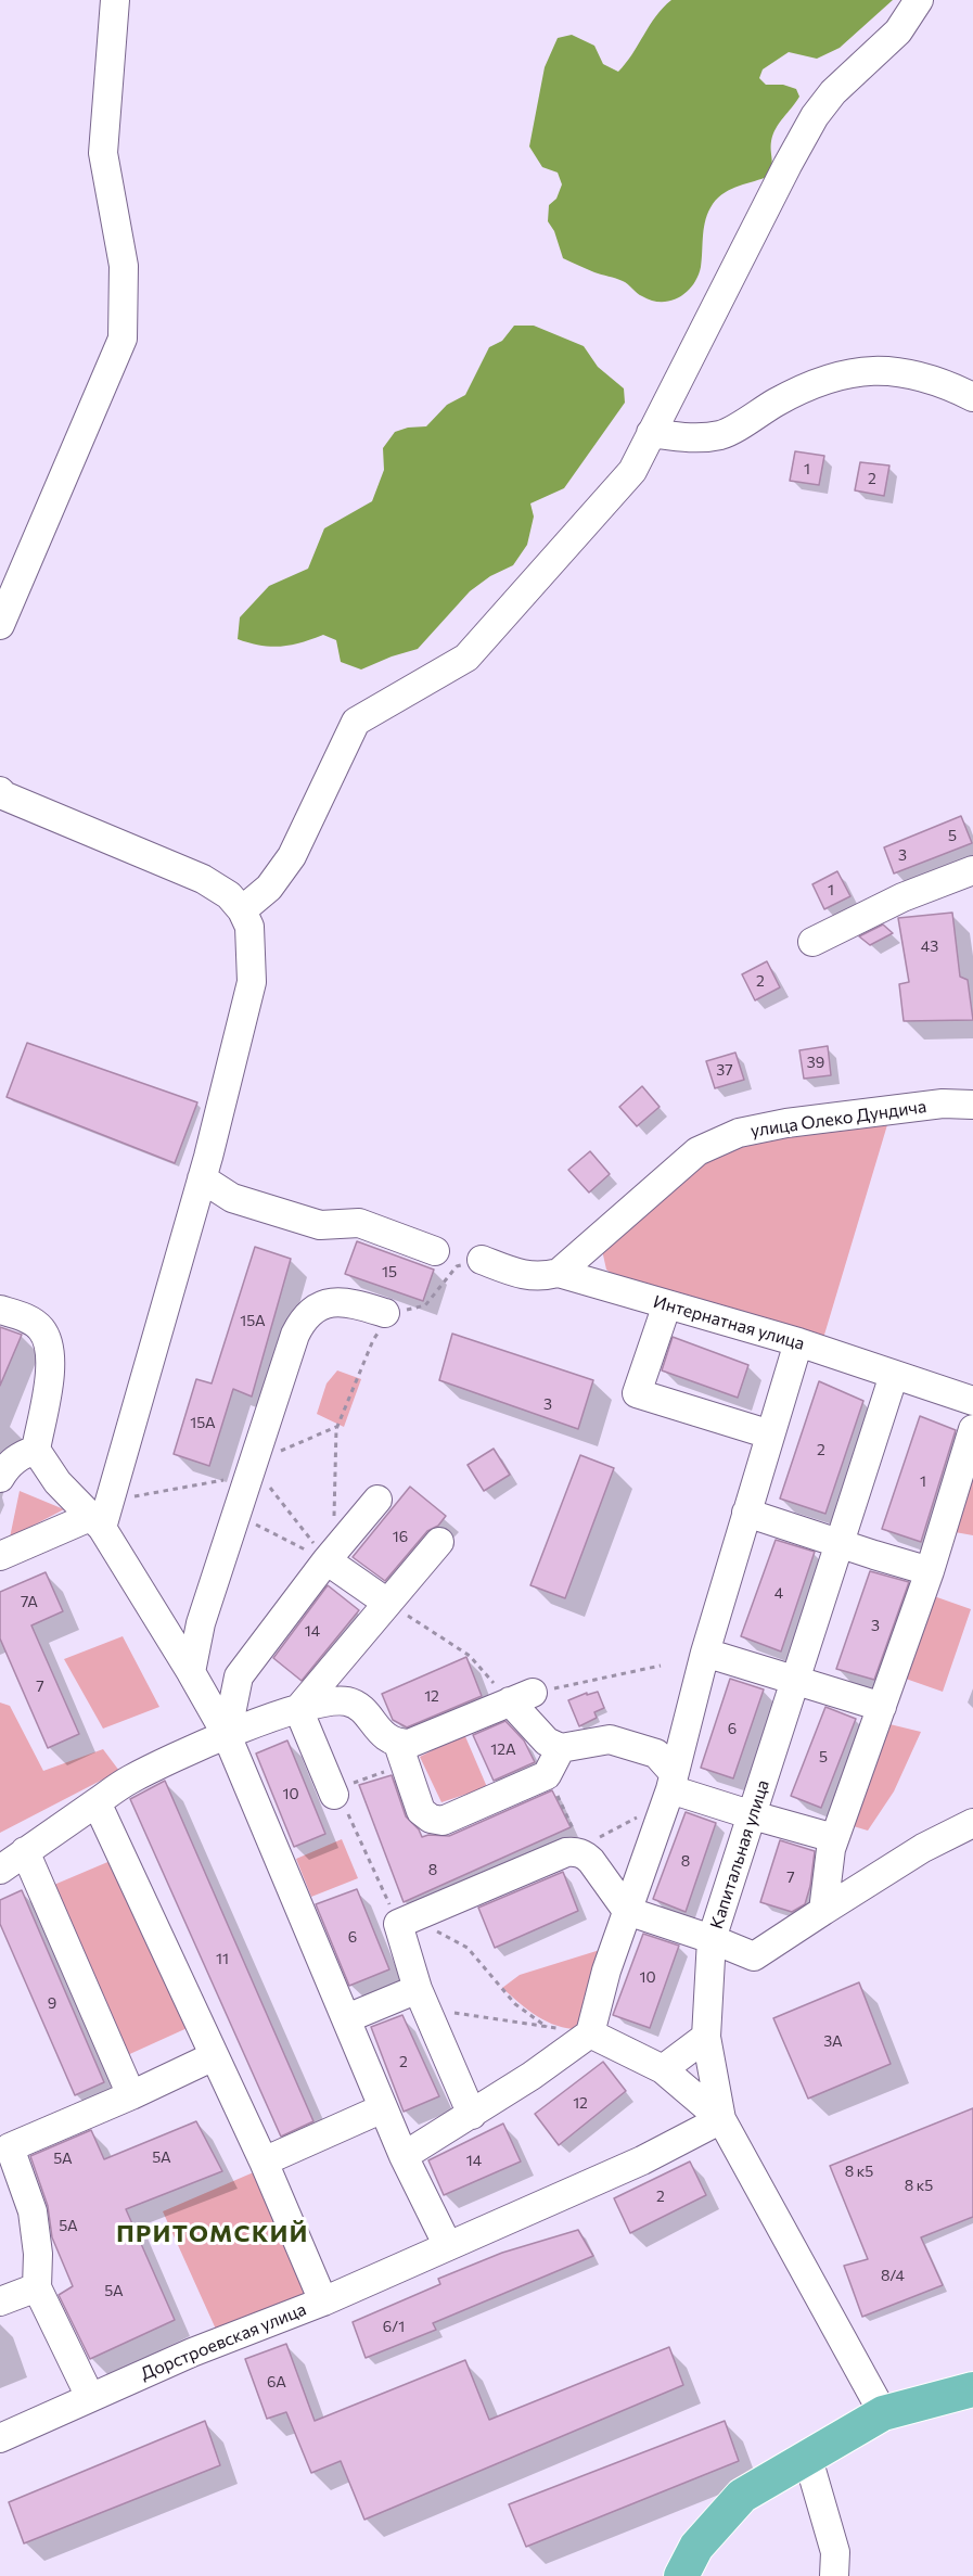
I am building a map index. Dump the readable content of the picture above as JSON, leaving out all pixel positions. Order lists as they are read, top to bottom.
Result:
{
  "streets": {
    "street": [
      "улица Олеко Дундича",
      "Интернатная улица",
      "Капитальная улица",
      "Дорстроевская улица"
    ]
  },
  "crossings": [
    ["улица Олеко Дундича", "Интернатная улица"],
    ["Интернатная улица", "Капитальная улица"]
  ],
  "districts": ["ПРИТОМСКИЙ"],
  "house_numbers": [
    "1",
    "2",
    "5",
    "3",
    "1",
    "43",
    "2",
    "39",
    "37",
    "15",
    "15А",
    "3",
    "15А",
    "2",
    "1",
    "16",
    "4",
    "7А",
    "3",
    "14",
    "7",
    "12",
    "6",
    "12А",
    "5",
    "10",
    "8",
    "8",
    "7",
    "6",
    "11",
    "10",
    "9",
    "3А",
    "2",
    "12",
    "5А",
    "5А",
    "14",
    "8 к5",
    "8 к5",
    "2",
    "5А",
    "8/4",
    "5А",
    "6/1",
    "6А"
  ]
}
